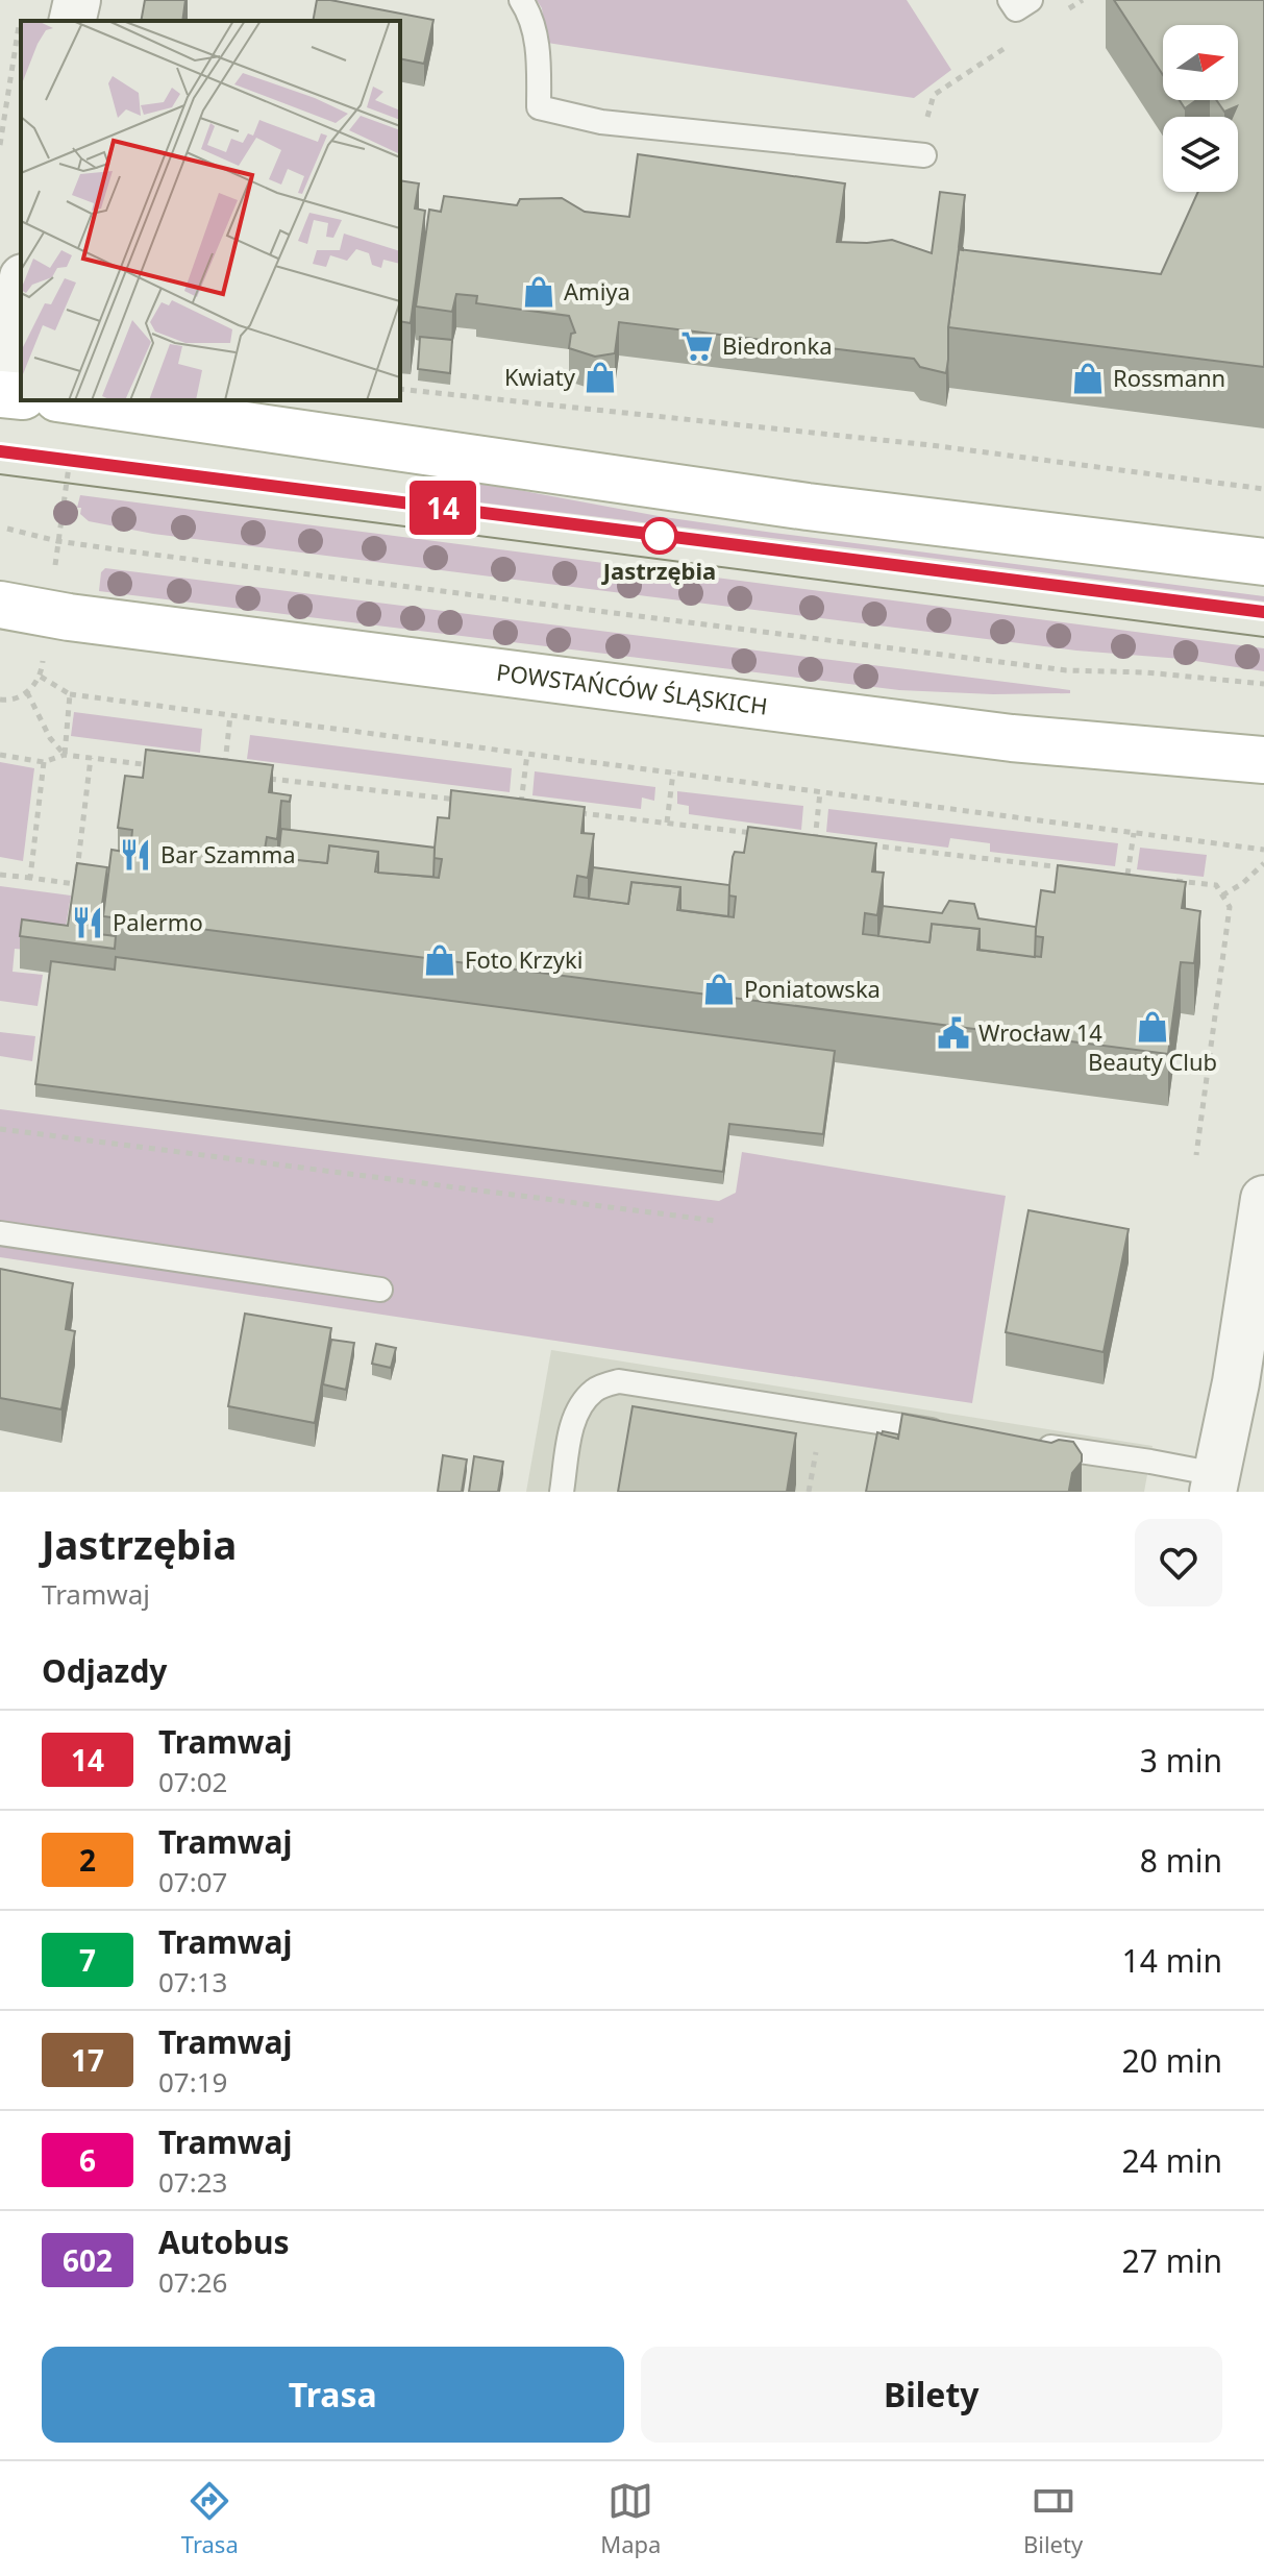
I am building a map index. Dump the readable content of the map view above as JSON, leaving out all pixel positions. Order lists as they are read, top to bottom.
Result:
{
  "streets": {
    "main road": ["POWSTAŃCÓW ŚLĄSKICH"]
  },
  "places": {
    "shop": [
      "Amiya",
      "Kwiaty",
      "Rossmann",
      "Foto Krzyki",
      "Poniatowska",
      "Beauty Club"
    ],
    "supermarket": ["Biedronka"],
    "other": ["Jastrzębia"],
    "restaurant": ["Bar Szamma", "Palermo"],
    "public building": ["Wrocław 14"]
  },
  "lines": ["tram line 14"],
  "north": "right",
  "page": {
    "on_map": "14",
    "heading": [
      ["Jastrzębia", "Tramwaj"],
      "Odjazdy"
    ],
    "list": [
      {
        "mark": "14",
        "name": "Tramwaj",
        "note": "07:02",
        "value": "3 min"
      },
      {
        "mark": "2",
        "name": "Tramwaj",
        "note": "07:07",
        "value": "8 min"
      },
      {
        "mark": "7",
        "name": "Tramwaj",
        "note": "07:13",
        "value": "14 min"
      },
      {
        "mark": "17",
        "name": "Tramwaj",
        "note": "07:19",
        "value": "20 min"
      },
      {
        "mark": "6",
        "name": "Tramwaj",
        "note": "07:23",
        "value": "24 min"
      },
      {
        "mark": "602",
        "name": "Autobus",
        "note": "07:26",
        "value": "27 min"
      }
    ],
    "buttons": ["Trasa", "Bilety"],
    "tabs": ["Trasa", "Mapa", "Bilety"]
  }
}
